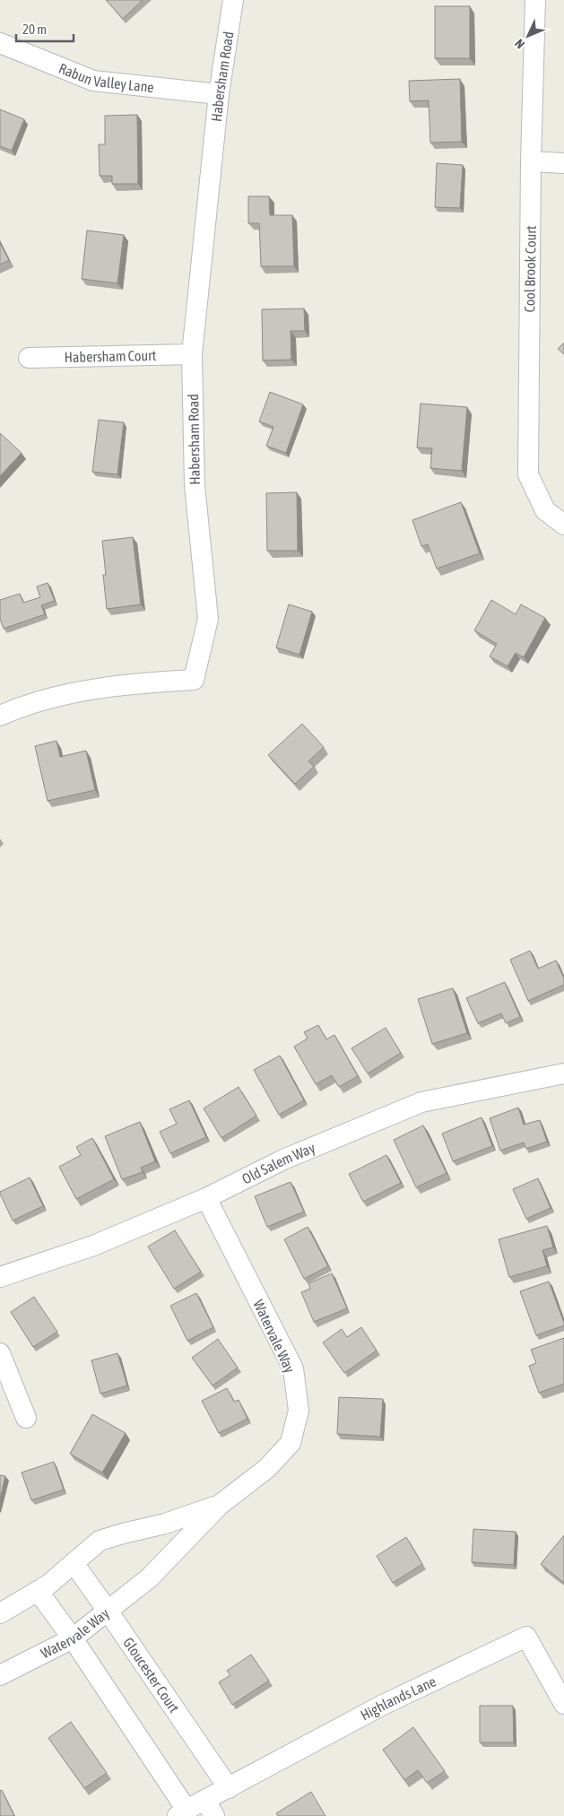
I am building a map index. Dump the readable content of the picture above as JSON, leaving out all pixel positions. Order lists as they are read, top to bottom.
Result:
{
  "streets": {
    "street": [
      "Rabun Valley Lane",
      "Habersham Road",
      "Cool Brook Court",
      "Habersham Court",
      "Old Salem Way",
      "Watervale Way",
      "Gloucester Court",
      "Highlands Lane"
    ]
  },
  "crossings": [
    ["Rabun Valley Lane", "Habersham Road"],
    ["Habersham Road", "Habersham Court"],
    ["Old Salem Way", "Watervale Way"],
    ["Watervale Way", "Gloucester Court"],
    ["Gloucester Court", "Highlands Lane"]
  ],
  "scale_bar": "20 m",
  "north": "bottom left"
}
